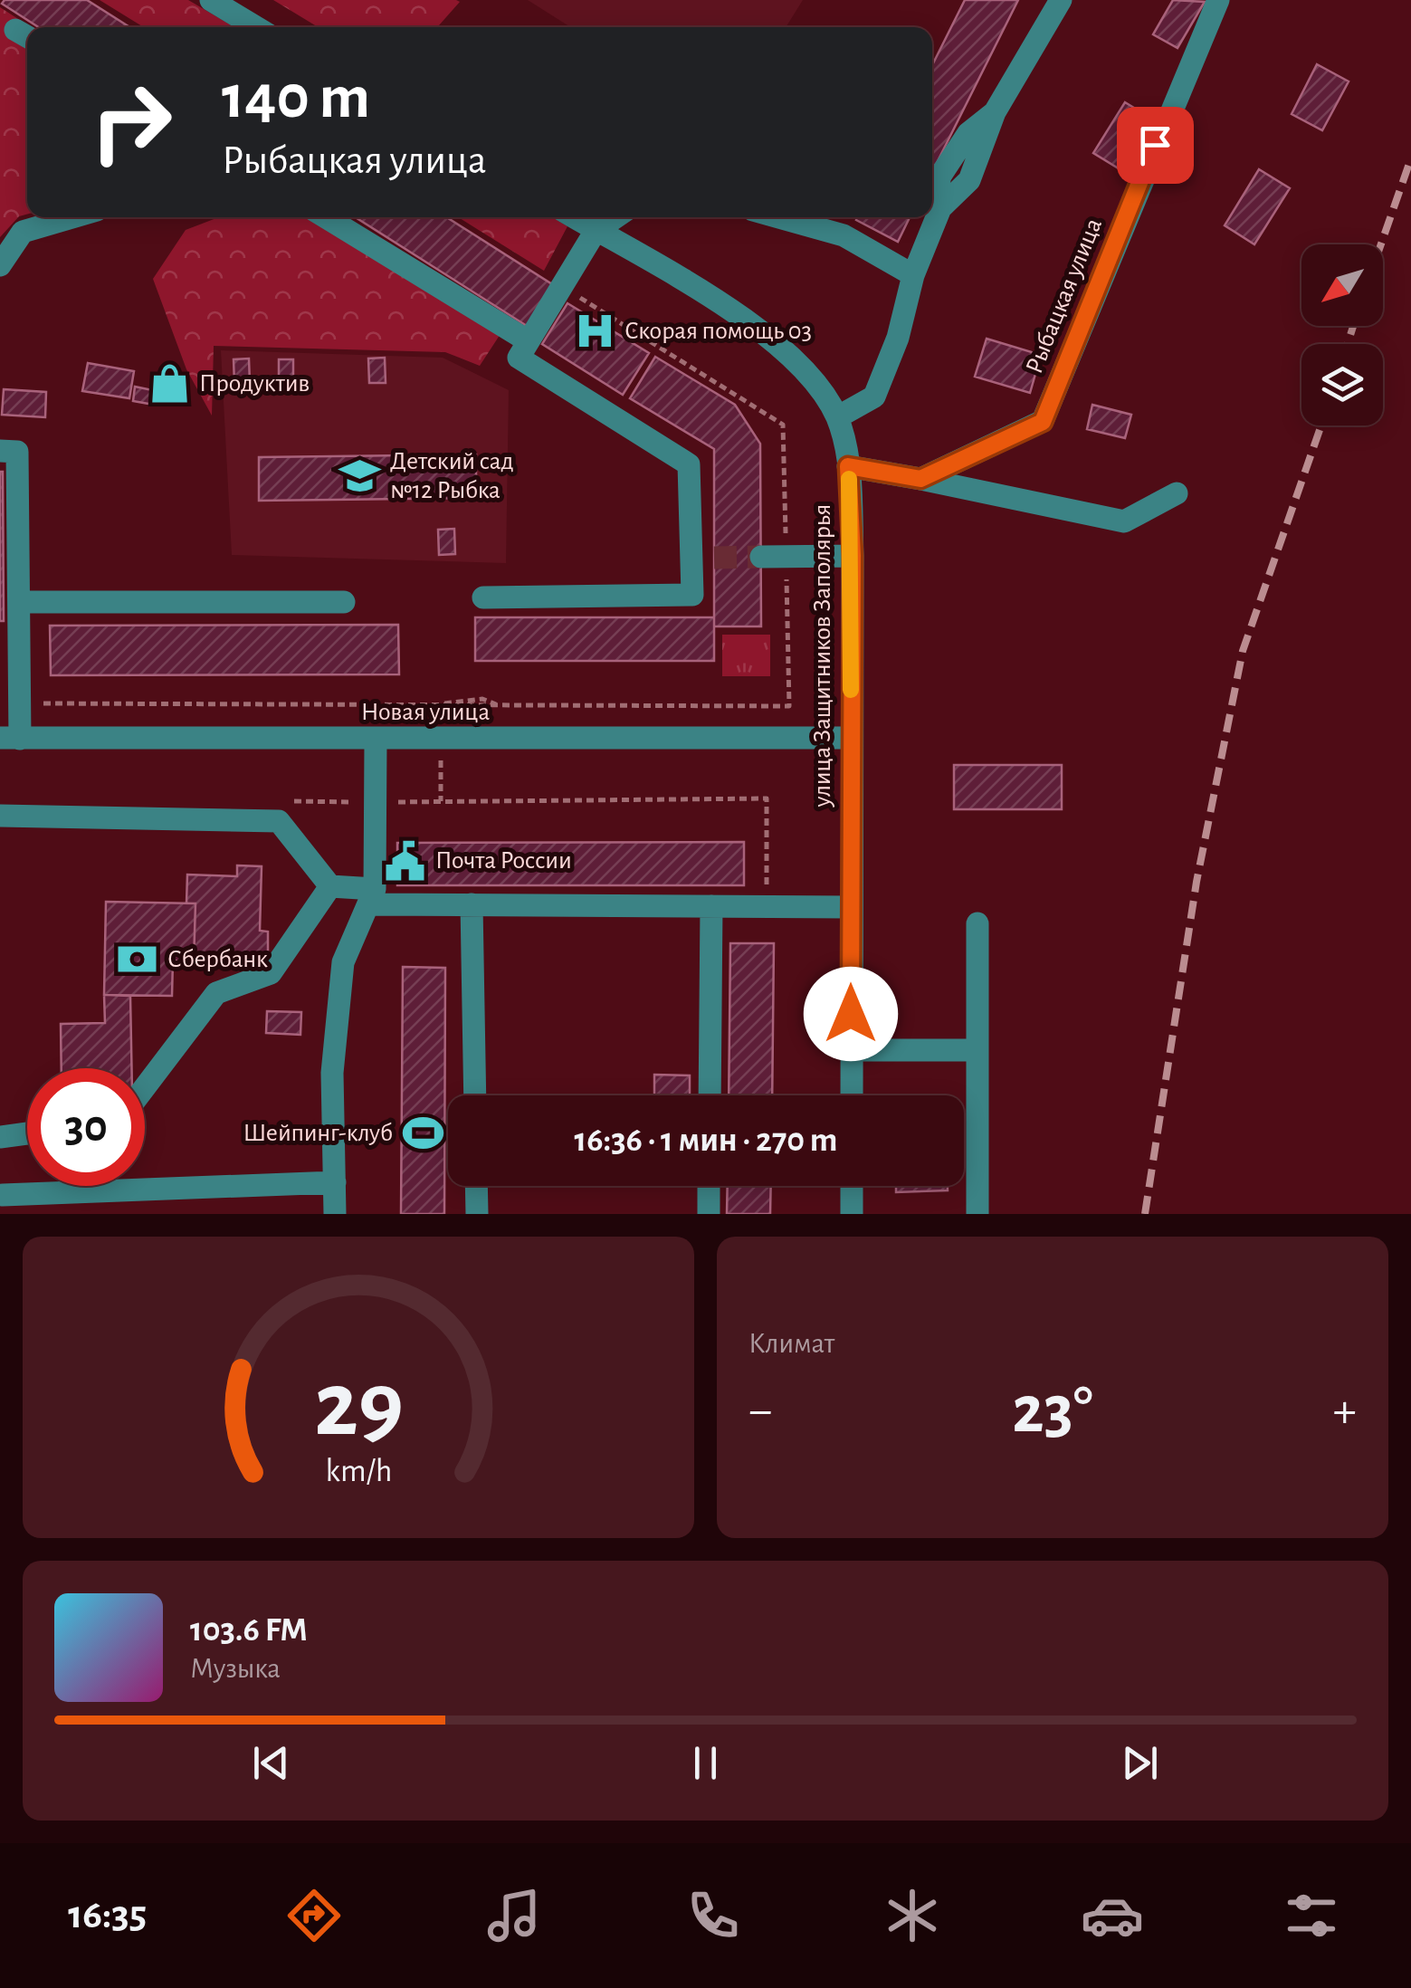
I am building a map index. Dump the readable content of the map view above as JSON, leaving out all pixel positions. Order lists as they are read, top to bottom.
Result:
{
  "streets": {
    "street": ["Рыбацкая улица", "улица Защитников Заполярья", "Новая улица"]
  },
  "crossings": [
    ["улица Защитников Заполярья", "Новая улица"]
  ],
  "places": {
    "hospital": ["Скорая помощь 03"],
    "shop": ["Продуктив"],
    "school or university": ["Детский сад №12 Рыбка"],
    "public building": ["Почта России"],
    "bank": ["Сбербанк"],
    "sports": ["Шейпинг-клуб"]
  },
  "north": "bottom left",
  "page": {
    "turn": ["140 m", "Рыбацкая улица"],
    "limit": "30",
    "trip": "16:36 · 1 мин · 270 m",
    "tile": "Климат",
    "heat": ["−", "23°", "+"],
    "song": ["103.6 FM", "Музыка"],
    "tabs": "16:35",
    "gauge": ["29", "km/h"]
  }
}
